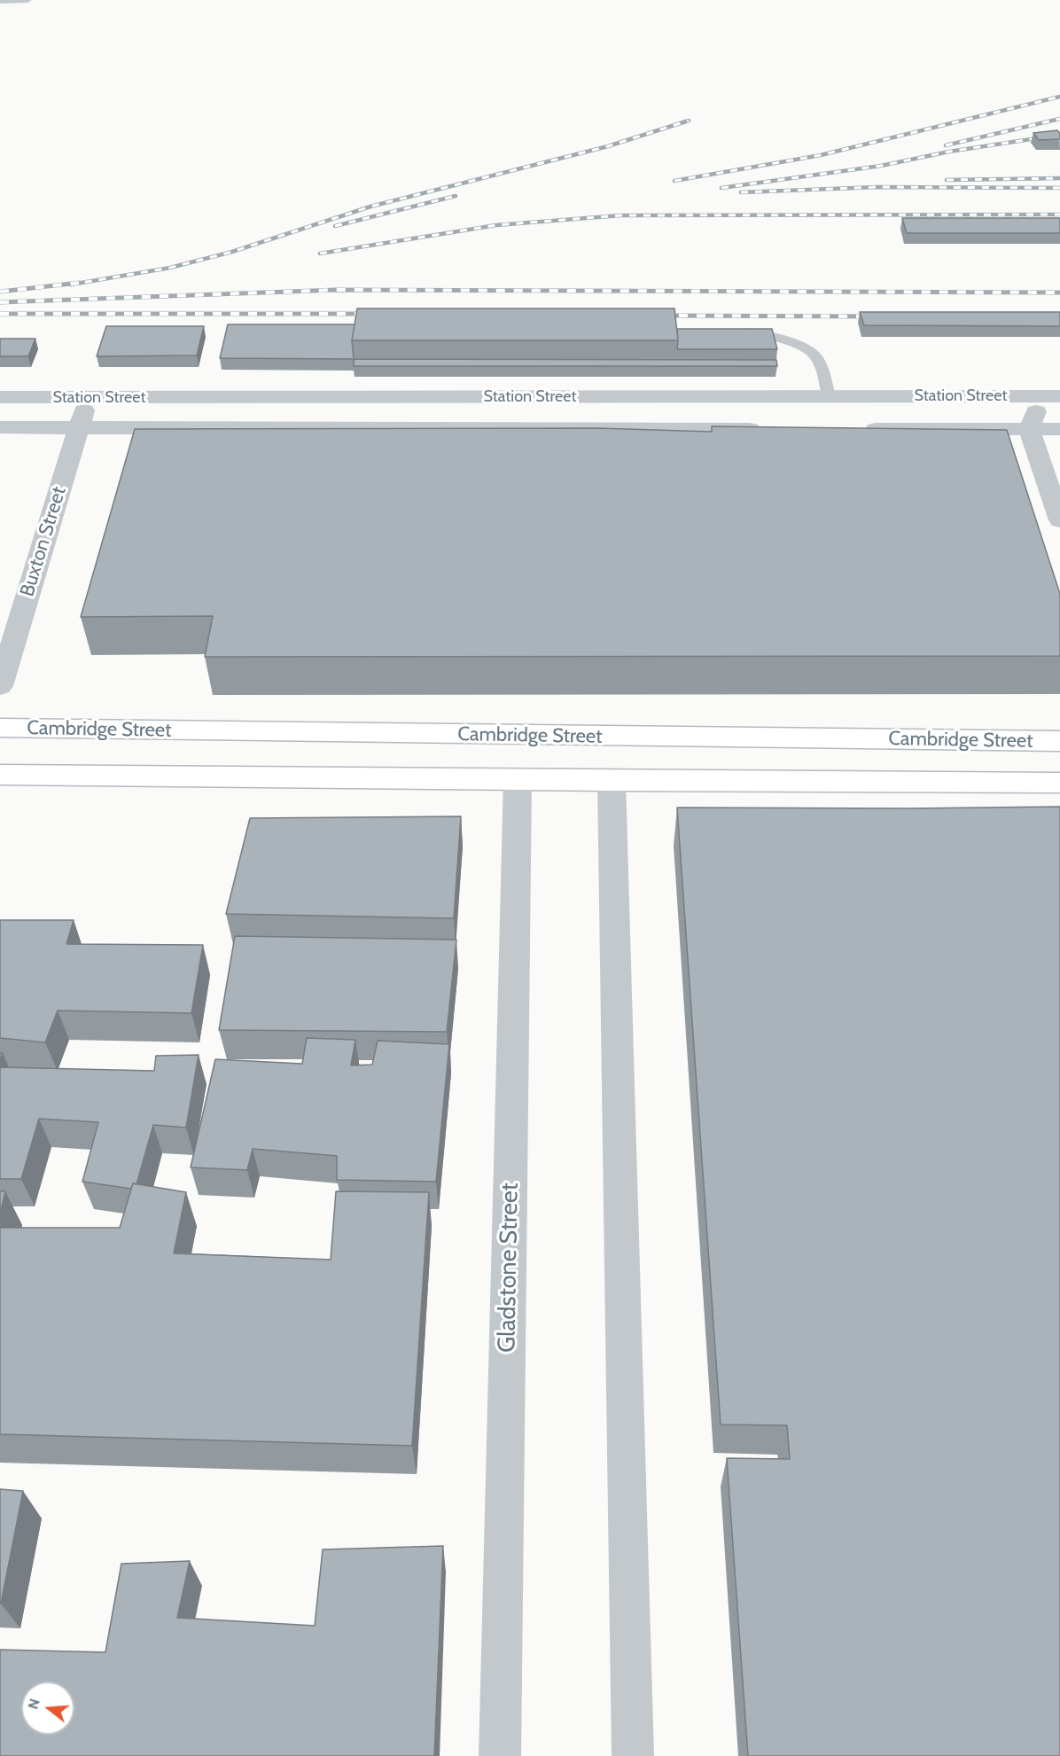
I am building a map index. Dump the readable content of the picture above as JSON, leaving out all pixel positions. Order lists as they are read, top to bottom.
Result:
{
  "streets": {
    "street": [
      "Station Street",
      "Buxton Street",
      "Cambridge Street",
      "Gladstone Street"
    ]
  },
  "crossings": [
    ["Station Street", "Buxton Street"],
    ["Cambridge Street", "Gladstone Street"]
  ],
  "north": "left"
}
